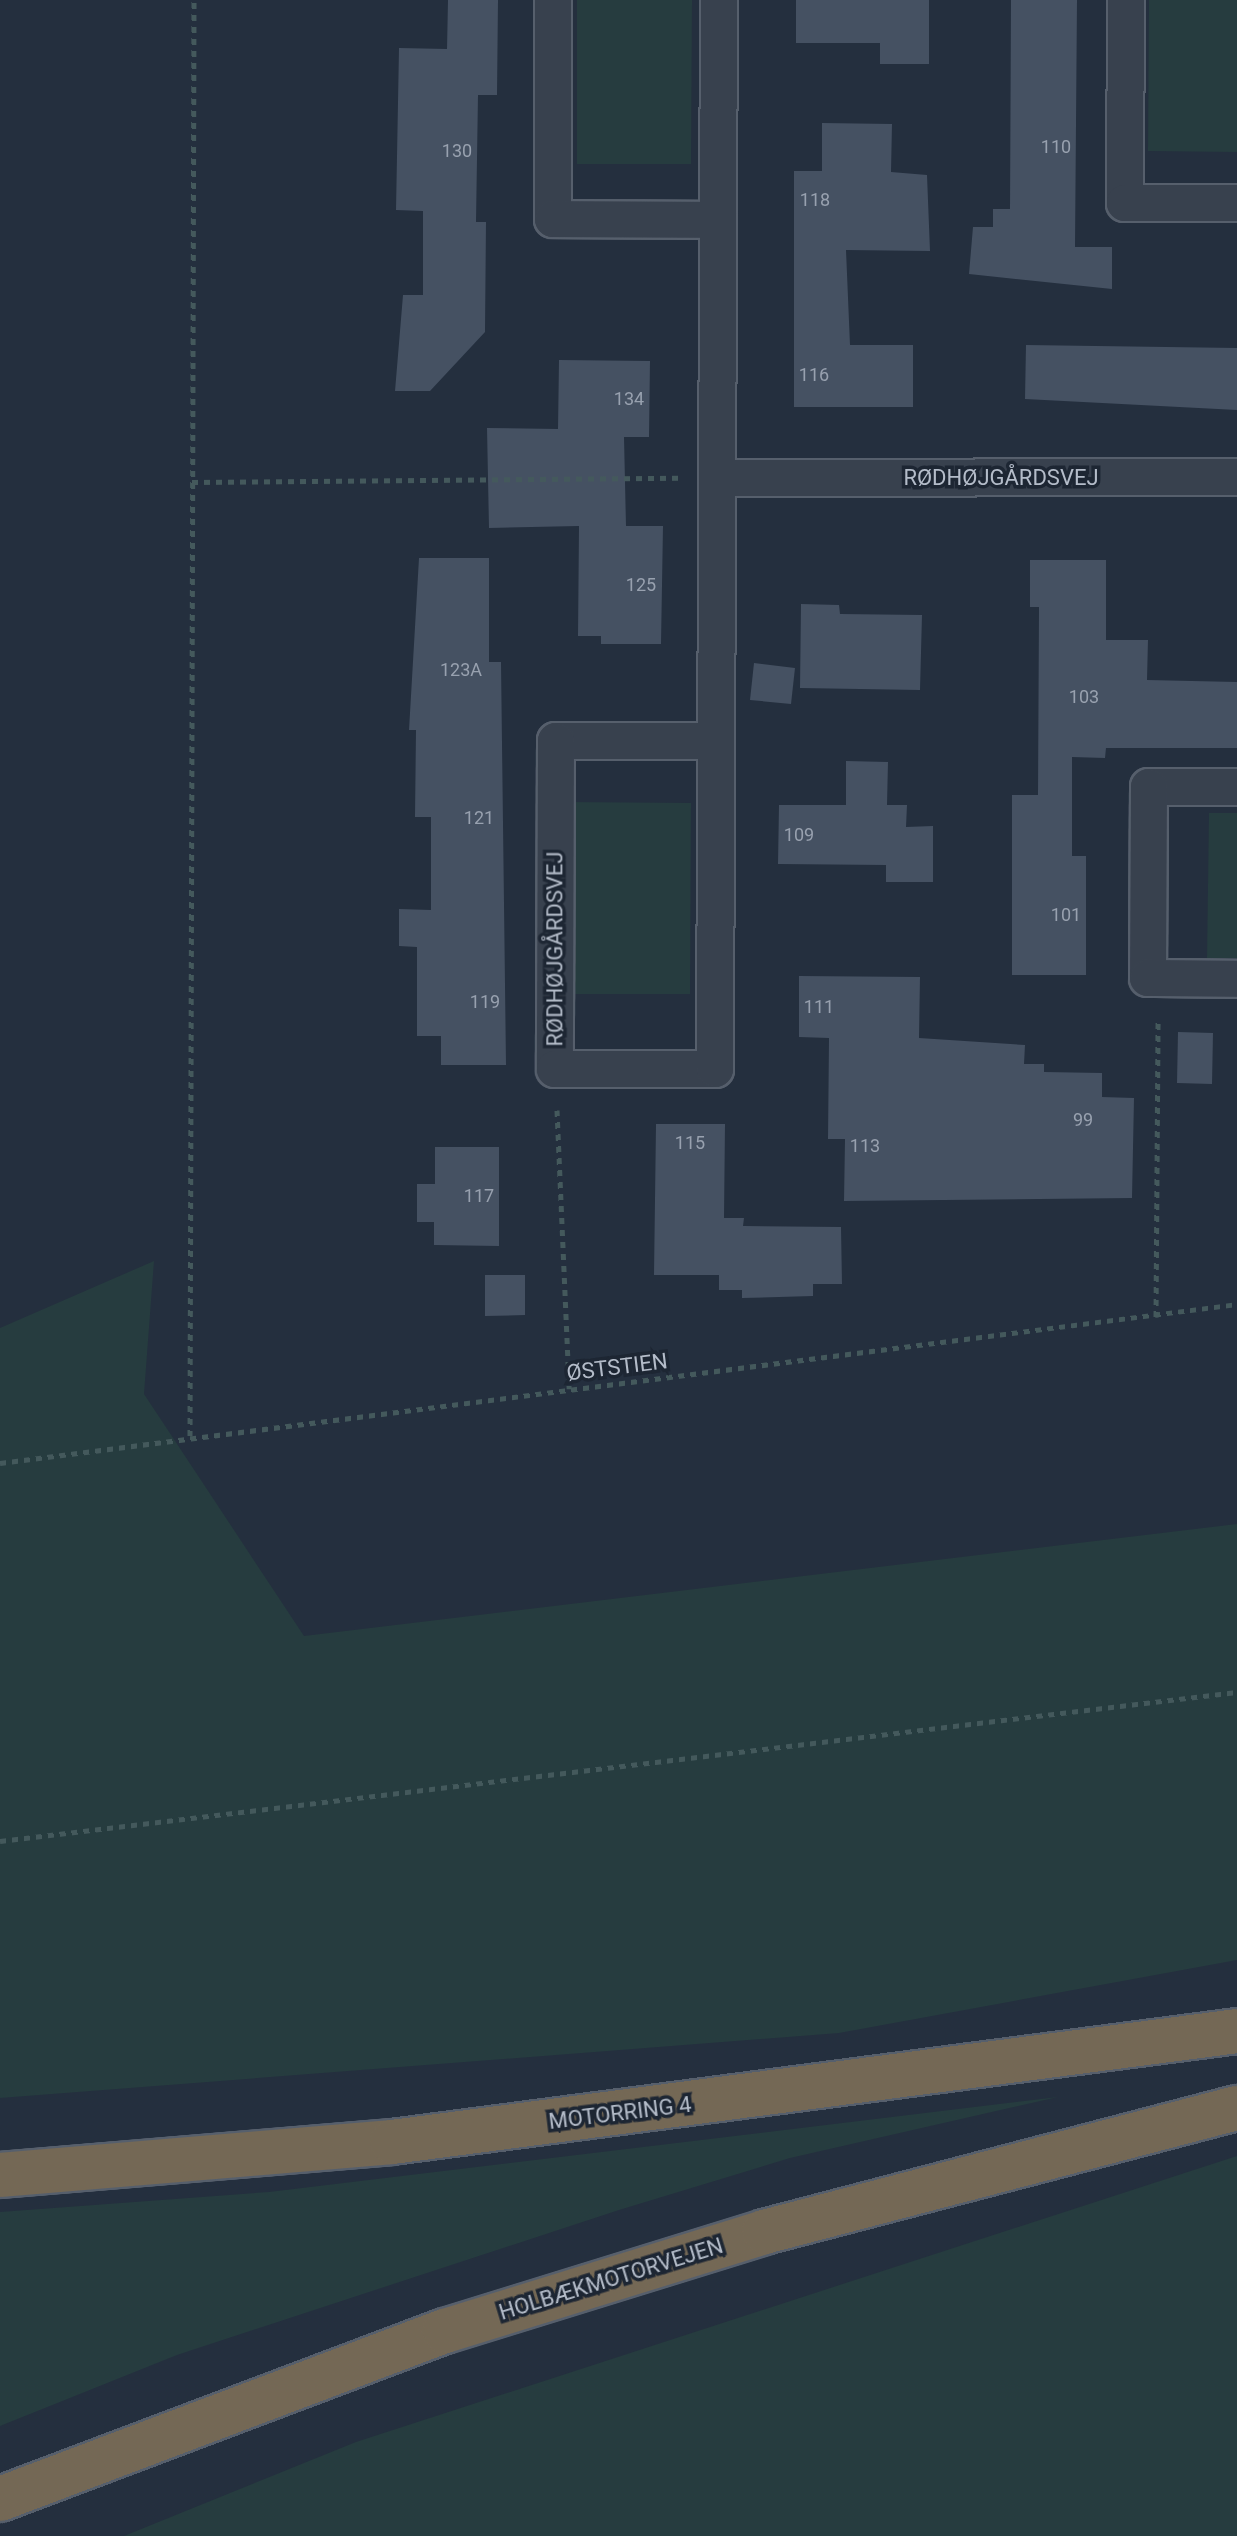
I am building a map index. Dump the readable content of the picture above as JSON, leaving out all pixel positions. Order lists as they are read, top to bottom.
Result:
{
  "streets": {
    "highway": ["MOTORRING 4", "HOLBÆKMOTORVEJEN"],
    "street": ["RØDHØJGÅRDSVEJ"],
    "path": ["ØSTSTIEN"]
  },
  "house_numbers": [
    "110",
    "130",
    "118",
    "116",
    "134",
    "125",
    "123A",
    "103",
    "121",
    "109",
    "101",
    "119",
    "111",
    "99",
    "115",
    "113",
    "117"
  ]
}
